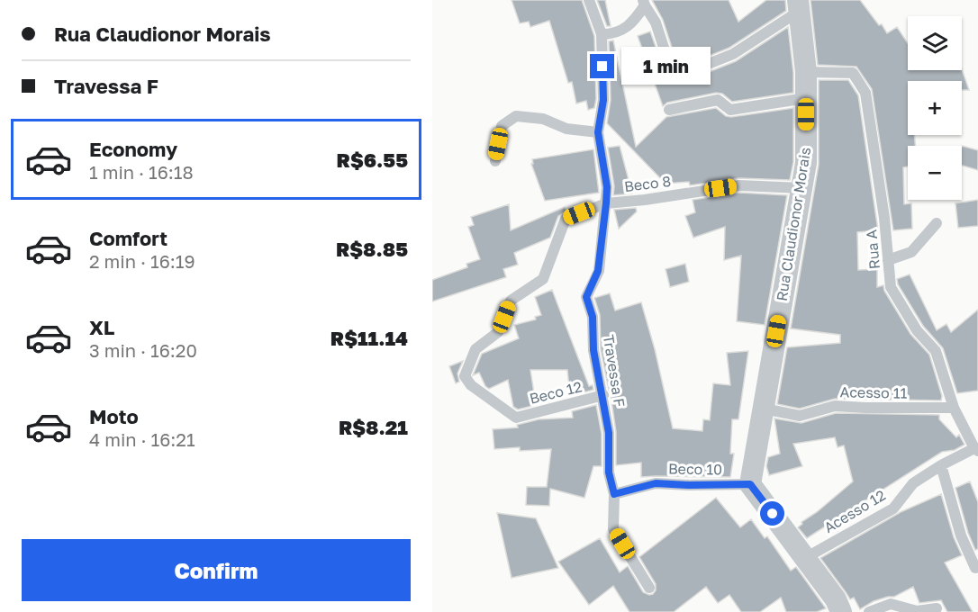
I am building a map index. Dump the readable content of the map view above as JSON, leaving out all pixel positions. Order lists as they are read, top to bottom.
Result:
{
  "streets": {
    "street": ["Rua Claudionor Morais"],
    "lane": [
      "Beco 8",
      "Rua A",
      "Travessa F",
      "Beco 12",
      "Acesso 11",
      "Beco 10",
      "Acesso 12"
    ]
  },
  "crossings": [
    ["Beco 8", "Rua Claudionor Morais"],
    ["Beco 8", "Travessa F"],
    ["Beco 8", "Beco 12"],
    ["Rua Claudionor Morais", "Rua A"],
    ["Rua Claudionor Morais", "Acesso 11"],
    ["Rua Claudionor Morais", "Beco 10"],
    ["Rua A", "Acesso 11"],
    ["Rua A", "Acesso 12"],
    ["Travessa F", "Beco 12"],
    ["Travessa F", "Beco 10"]
  ],
  "page": {
    "banner": ["Rua Claudionor Morais", "Travessa F"],
    "map_buttons": ["+", "−"],
    "bubble": "1 min",
    "list": [
      {
        "name": "Economy",
        "note": "1 min · 16:18",
        "value": "R$6.55"
      },
      {
        "name": "Comfort",
        "note": "2 min · 16:19",
        "value": "R$8.85"
      },
      {
        "name": "XL",
        "note": "3 min · 16:20",
        "value": "R$11.14"
      },
      {
        "name": "Moto",
        "note": "4 min · 16:21",
        "value": "R$8.21"
      }
    ],
    "buttons": "Confirm"
  }
}
